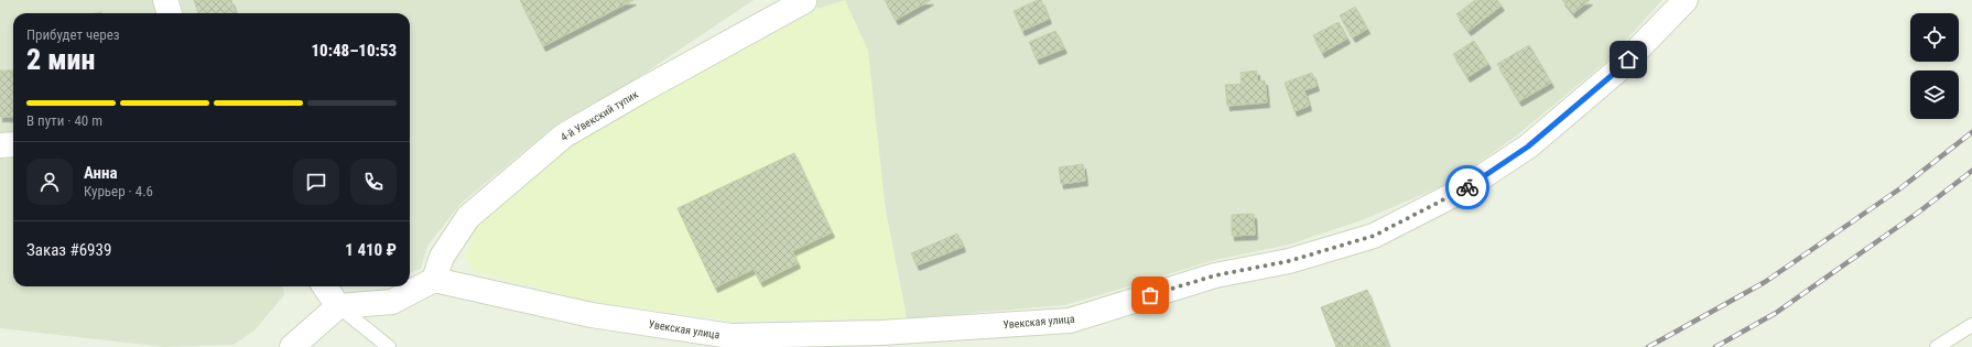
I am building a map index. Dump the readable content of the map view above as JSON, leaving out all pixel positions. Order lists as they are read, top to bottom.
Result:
{
  "streets": {
    "street": ["4-й Увекский тупик", "Увекская улица"]
  },
  "crossings": [
    ["4-й Увекский тупик", "Увекская улица"]
  ],
  "page": {
    "heading": ["2 мин", "Прибудет через", "10:48–10:53"],
    "panel": [
      "Анна",
      "Курьер · 4.6",
      "Заказ #6939",
      "1 410 ₽"
    ],
    "bar": "В пути · 40 m"
  }
}
